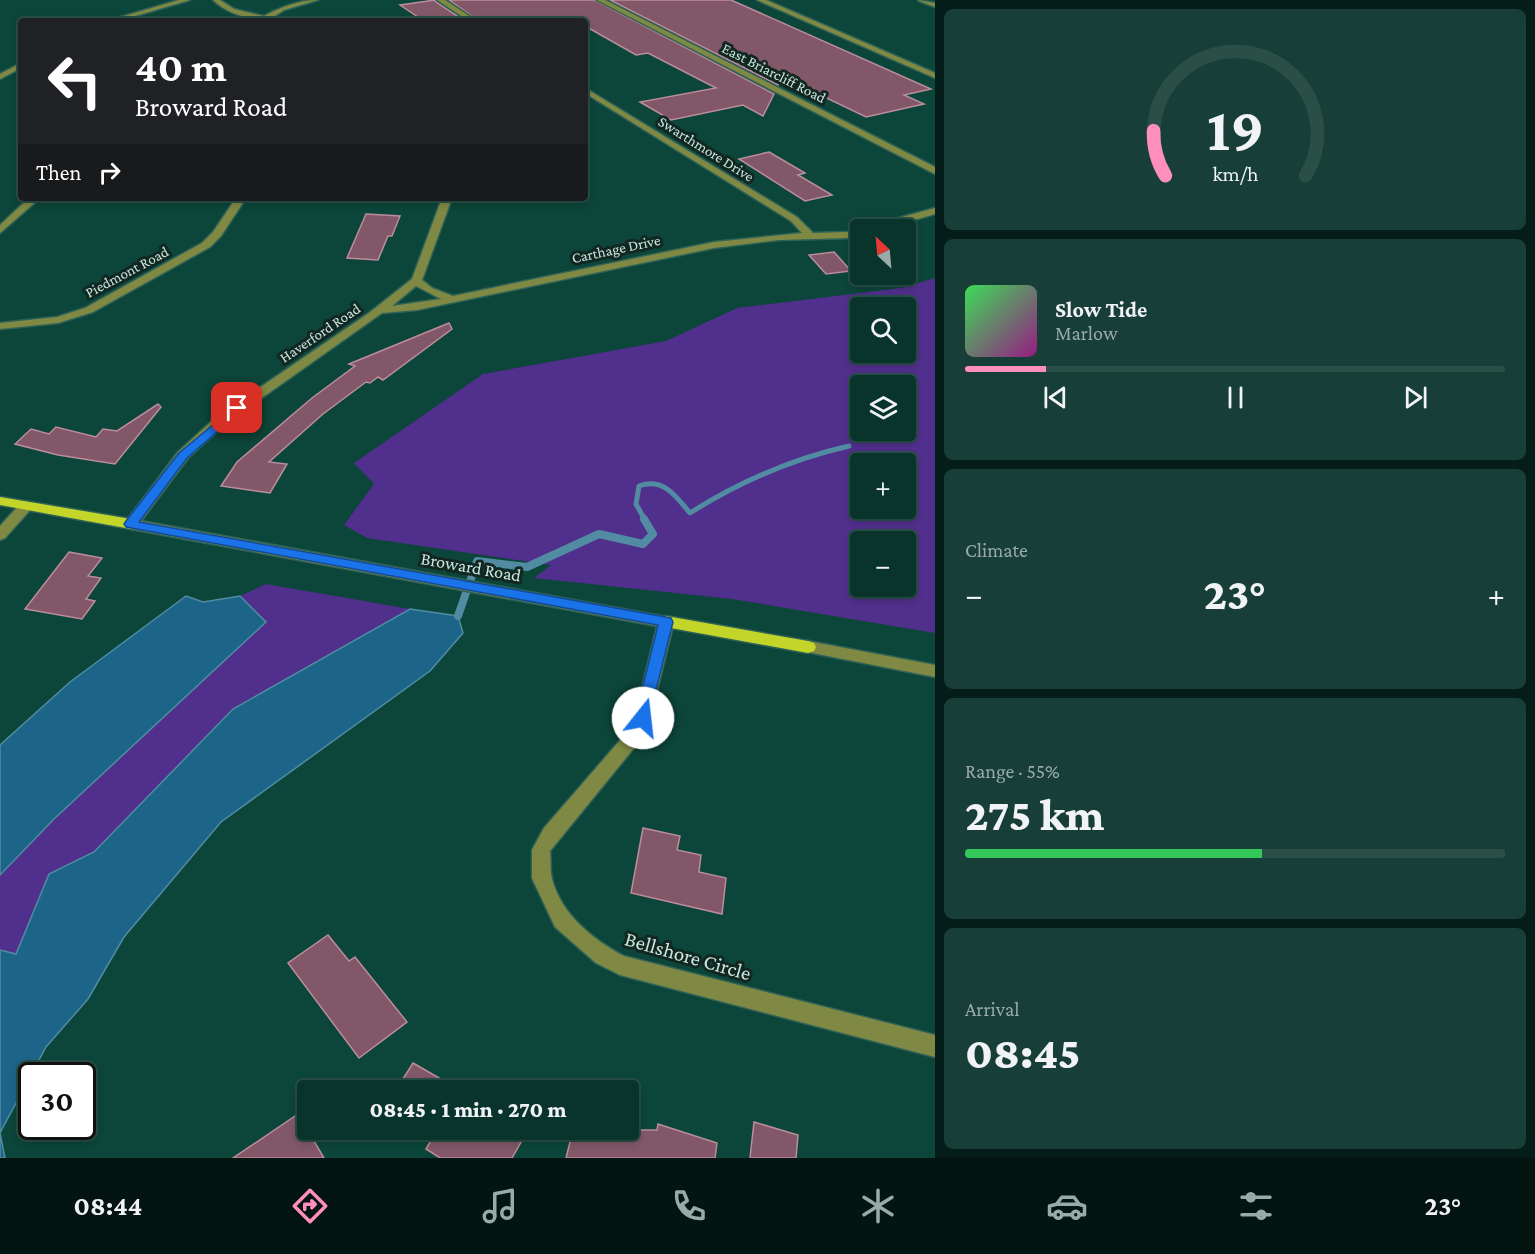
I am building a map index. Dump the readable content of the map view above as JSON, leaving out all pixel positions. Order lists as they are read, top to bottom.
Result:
{
  "streets": {
    "main road": ["Broward Road"],
    "street": [
      "East Briarcliff Road",
      "Swarthmore Drive",
      "Carthage Drive",
      "Piedmont Road",
      "Haverford Road",
      "Bellshore Circle"
    ]
  },
  "crossings": [
    ["Swarthmore Drive", "Carthage Drive"],
    ["Carthage Drive", "Haverford Road"],
    ["Haverford Road", "Broward Road"],
    ["Broward Road", "Bellshore Circle"]
  ],
  "north": "top left",
  "page": {
    "turn": ["40 m", "Broward Road"],
    "then": "Then",
    "map_buttons": ["+", "−"],
    "song": ["Slow Tide", "Marlow"],
    "tile": [
      "Climate",
      ["Range · 55%", "275 km"],
      ["Arrival", "08:45"]
    ],
    "heat": ["−", "23°", "+"],
    "limit": "30",
    "trip": "08:45 · 1 min · 270 m",
    "tabs": ["08:44", "23°"],
    "gauge": ["19", "km/h"]
  }
}
